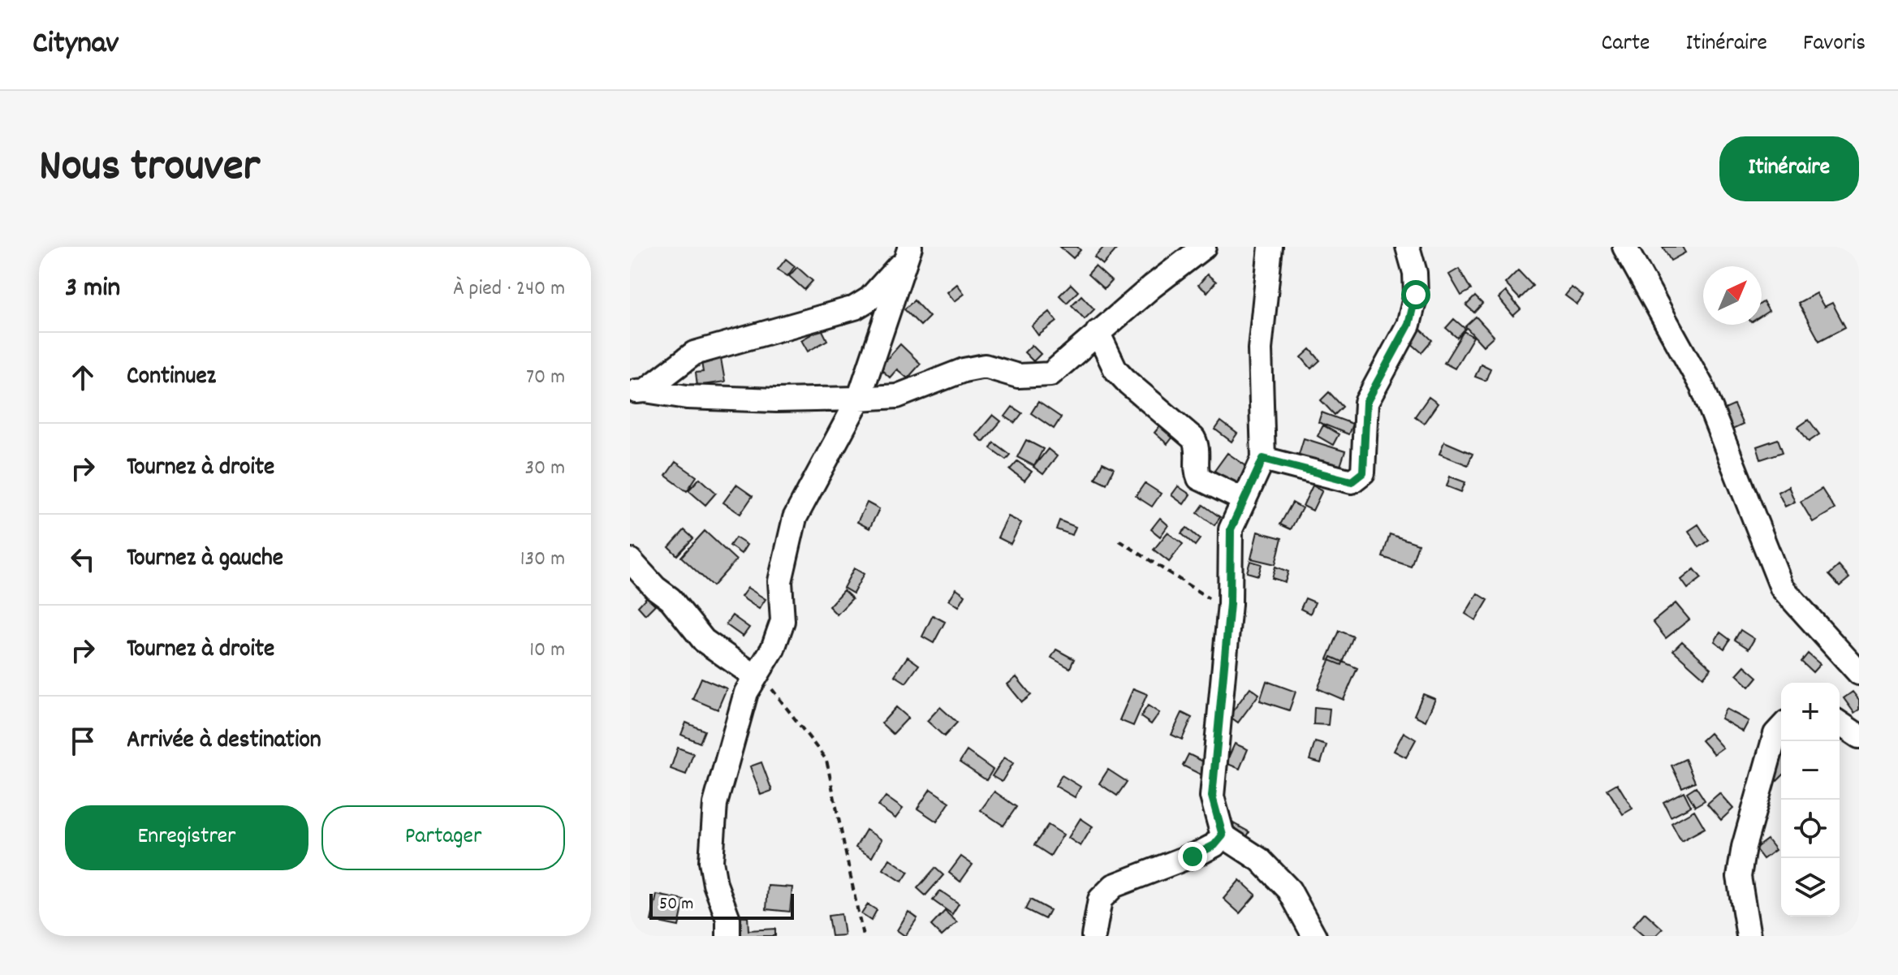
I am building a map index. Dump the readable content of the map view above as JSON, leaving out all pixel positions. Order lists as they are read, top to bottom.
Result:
{
  "scale_bar": "50 m",
  "north": "top right",
  "page": {
    "header": "Citynav",
    "nav": ["Carte", "Itinéraire", "Favoris"],
    "title": "Nous trouver",
    "buttons": [
      "Itinéraire",
      ["Enregistrer", "Partager"]
    ],
    "heading": ["3 min", "À pied · 240 m"],
    "list": [
      ["Continuez", "70 m"],
      ["Tournez à droite", "30 m"],
      ["Tournez à gauche", "130 m"],
      ["Tournez à droite", "10 m"],
      "Arrivée à destination"
    ],
    "map_buttons": ["+", "−"],
    "scale": "50 m"
  }
}
